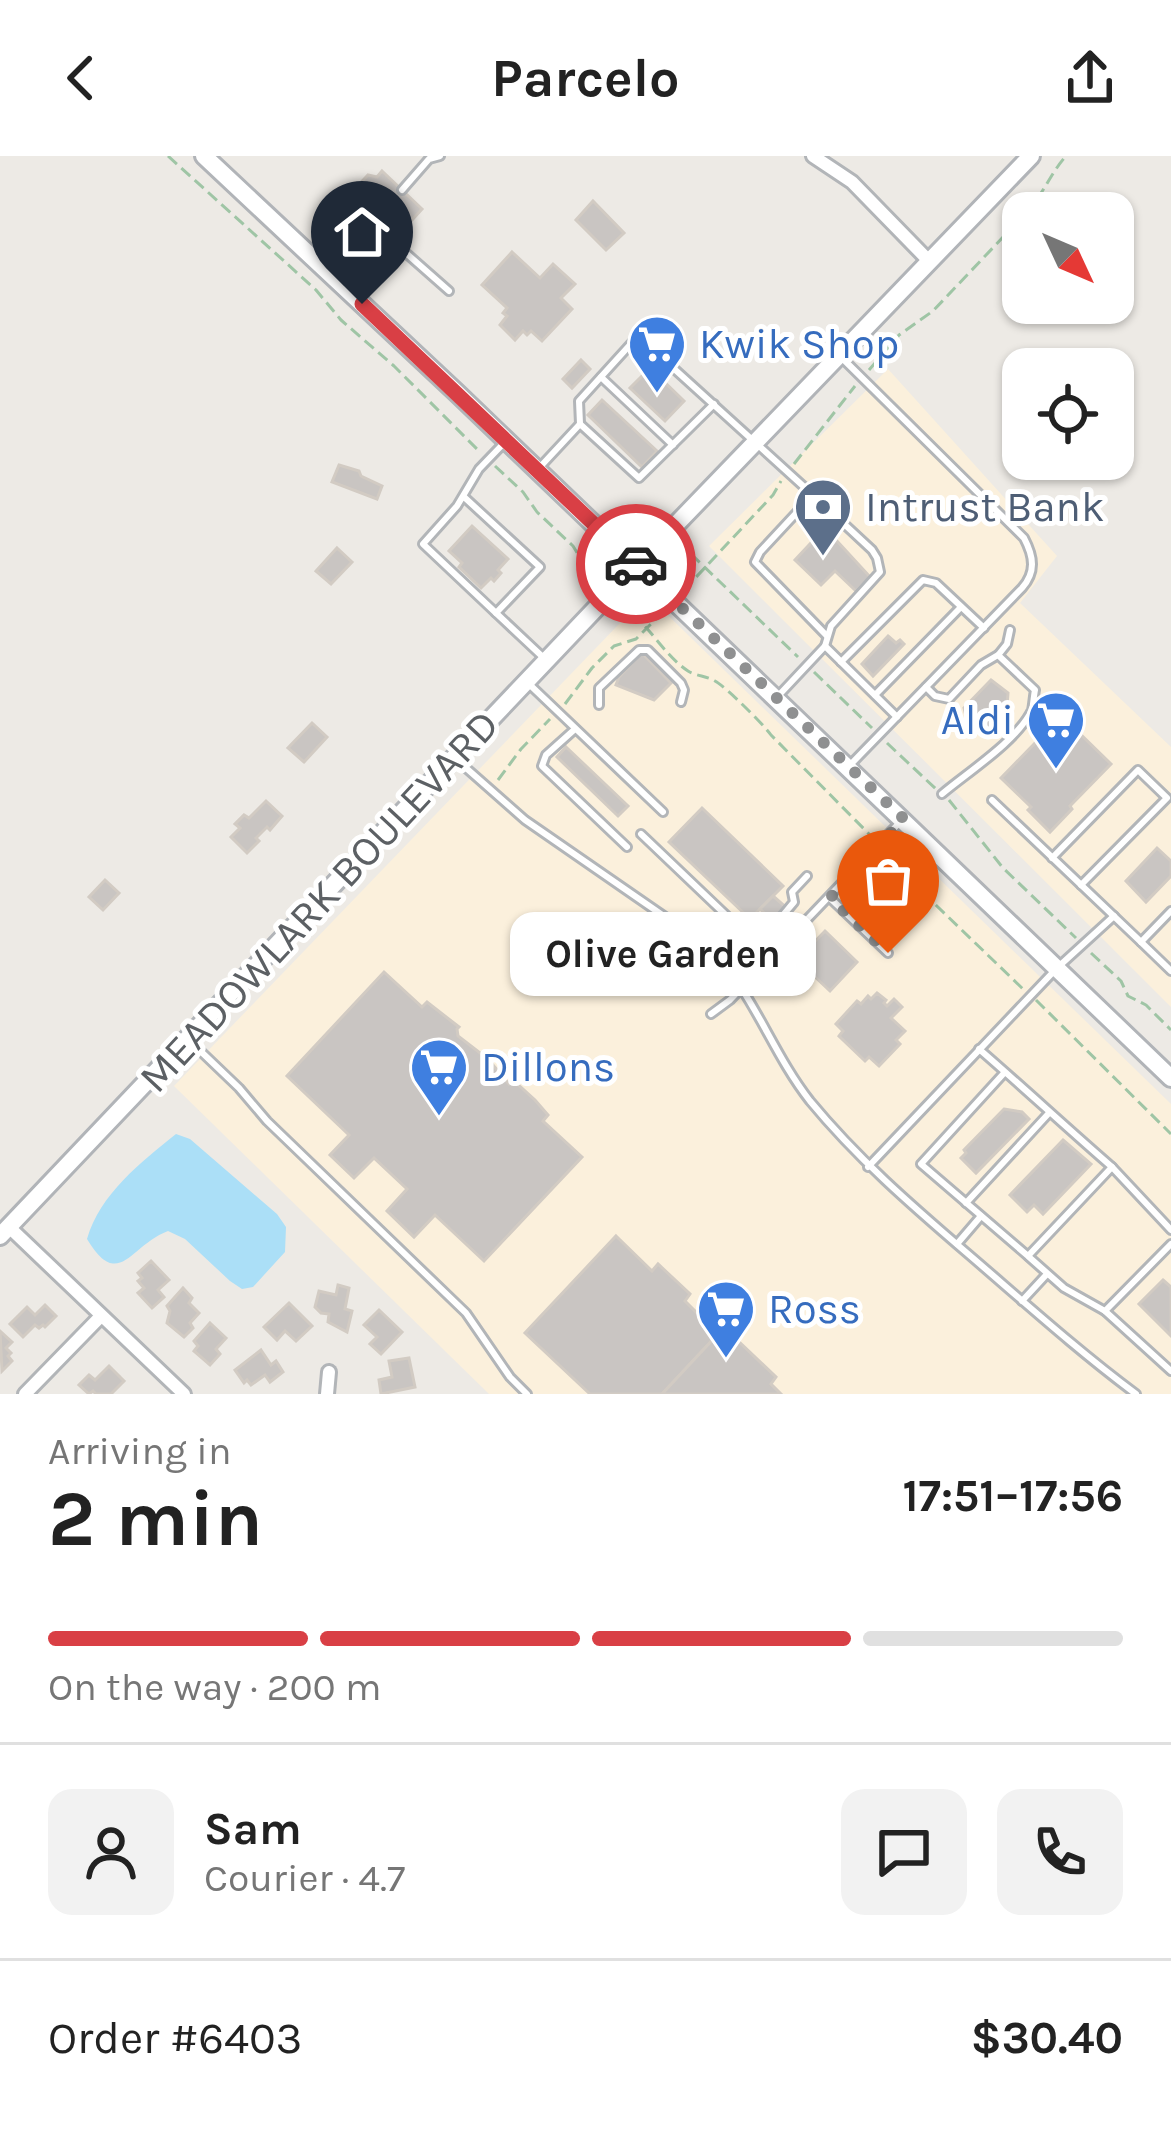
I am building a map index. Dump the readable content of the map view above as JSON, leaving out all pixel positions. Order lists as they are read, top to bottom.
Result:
{
  "streets": {
    "main road": ["MEADOWLARK BOULEVARD"]
  },
  "places": {
    "supermarket": [
      "Kwik Shop",
      "Aldi",
      "Dillons",
      "Ross"
    ],
    "bank": ["Intrust Bank"],
    "other": ["Olive Garden"]
  },
  "north": "bottom right",
  "page": {
    "header": "Parcelo",
    "bubble": "Olive Garden",
    "heading": ["2 min", "Arriving in", "17:51–17:56"],
    "panel": [
      "Sam",
      "Courier · 4.7",
      "Order #6403",
      "$30.40"
    ],
    "bar": "On the way · 200 m"
  }
}
